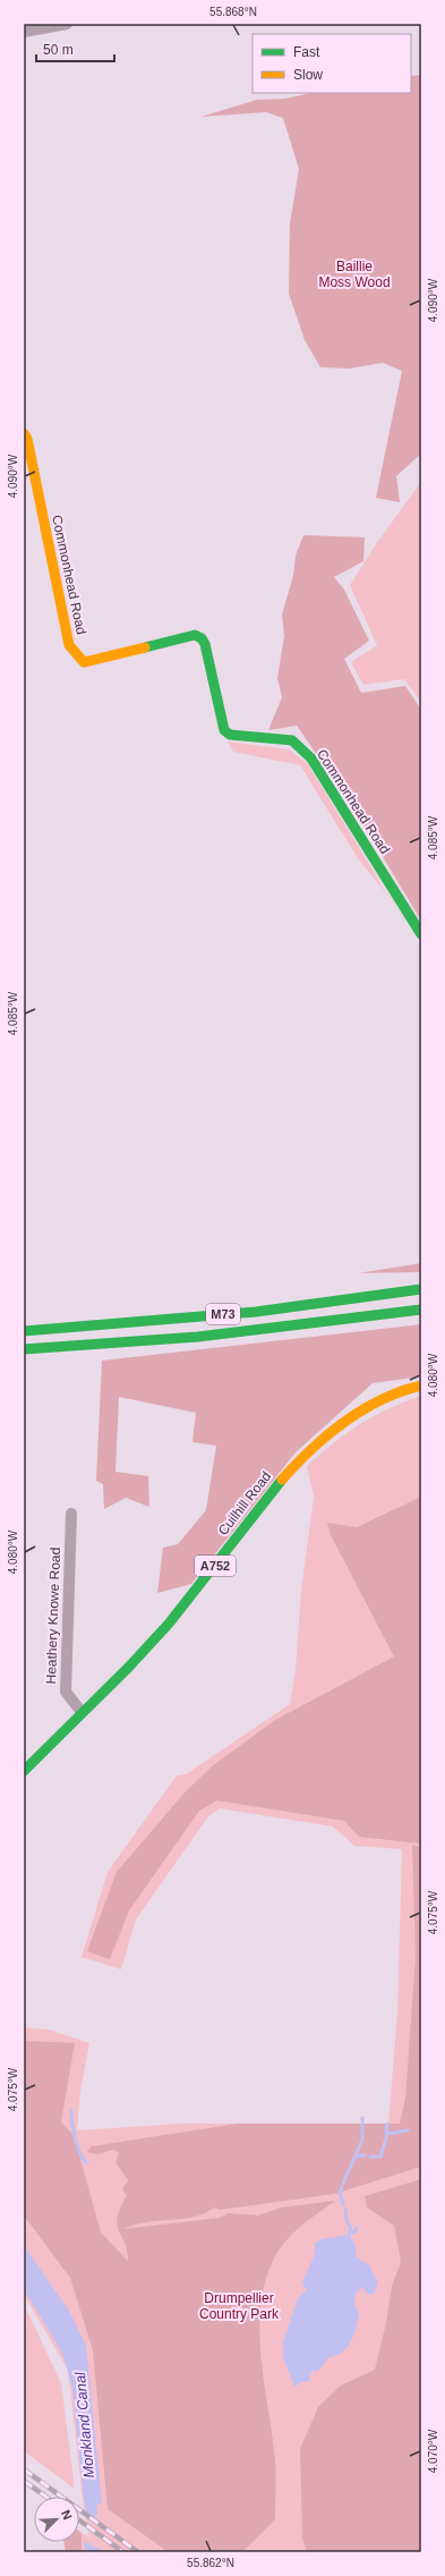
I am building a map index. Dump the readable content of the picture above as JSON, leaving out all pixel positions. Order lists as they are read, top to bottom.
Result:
{
  "streets": {
    "main road": [
      "Commonhead Road",
      "M73",
      "Cuilhill Road",
      "A752"
    ],
    "street": ["Heathery Knowe Road"]
  },
  "crossings": [
    ["Cuilhill Road", "Heathery Knowe Road"]
  ],
  "water": ["Monkland Canal"],
  "parks": ["Baillie Moss Wood", "Drumpellier Country Park"],
  "legend": ["Fast", "Slow"],
  "scale_bar": "50 m",
  "north": "top right",
  "coordinates": [
    "55.868°N",
    "4.090°W",
    "4.085°W",
    "4.080°W",
    "4.075°W",
    "4.070°W",
    "55.862°N"
  ]
}
